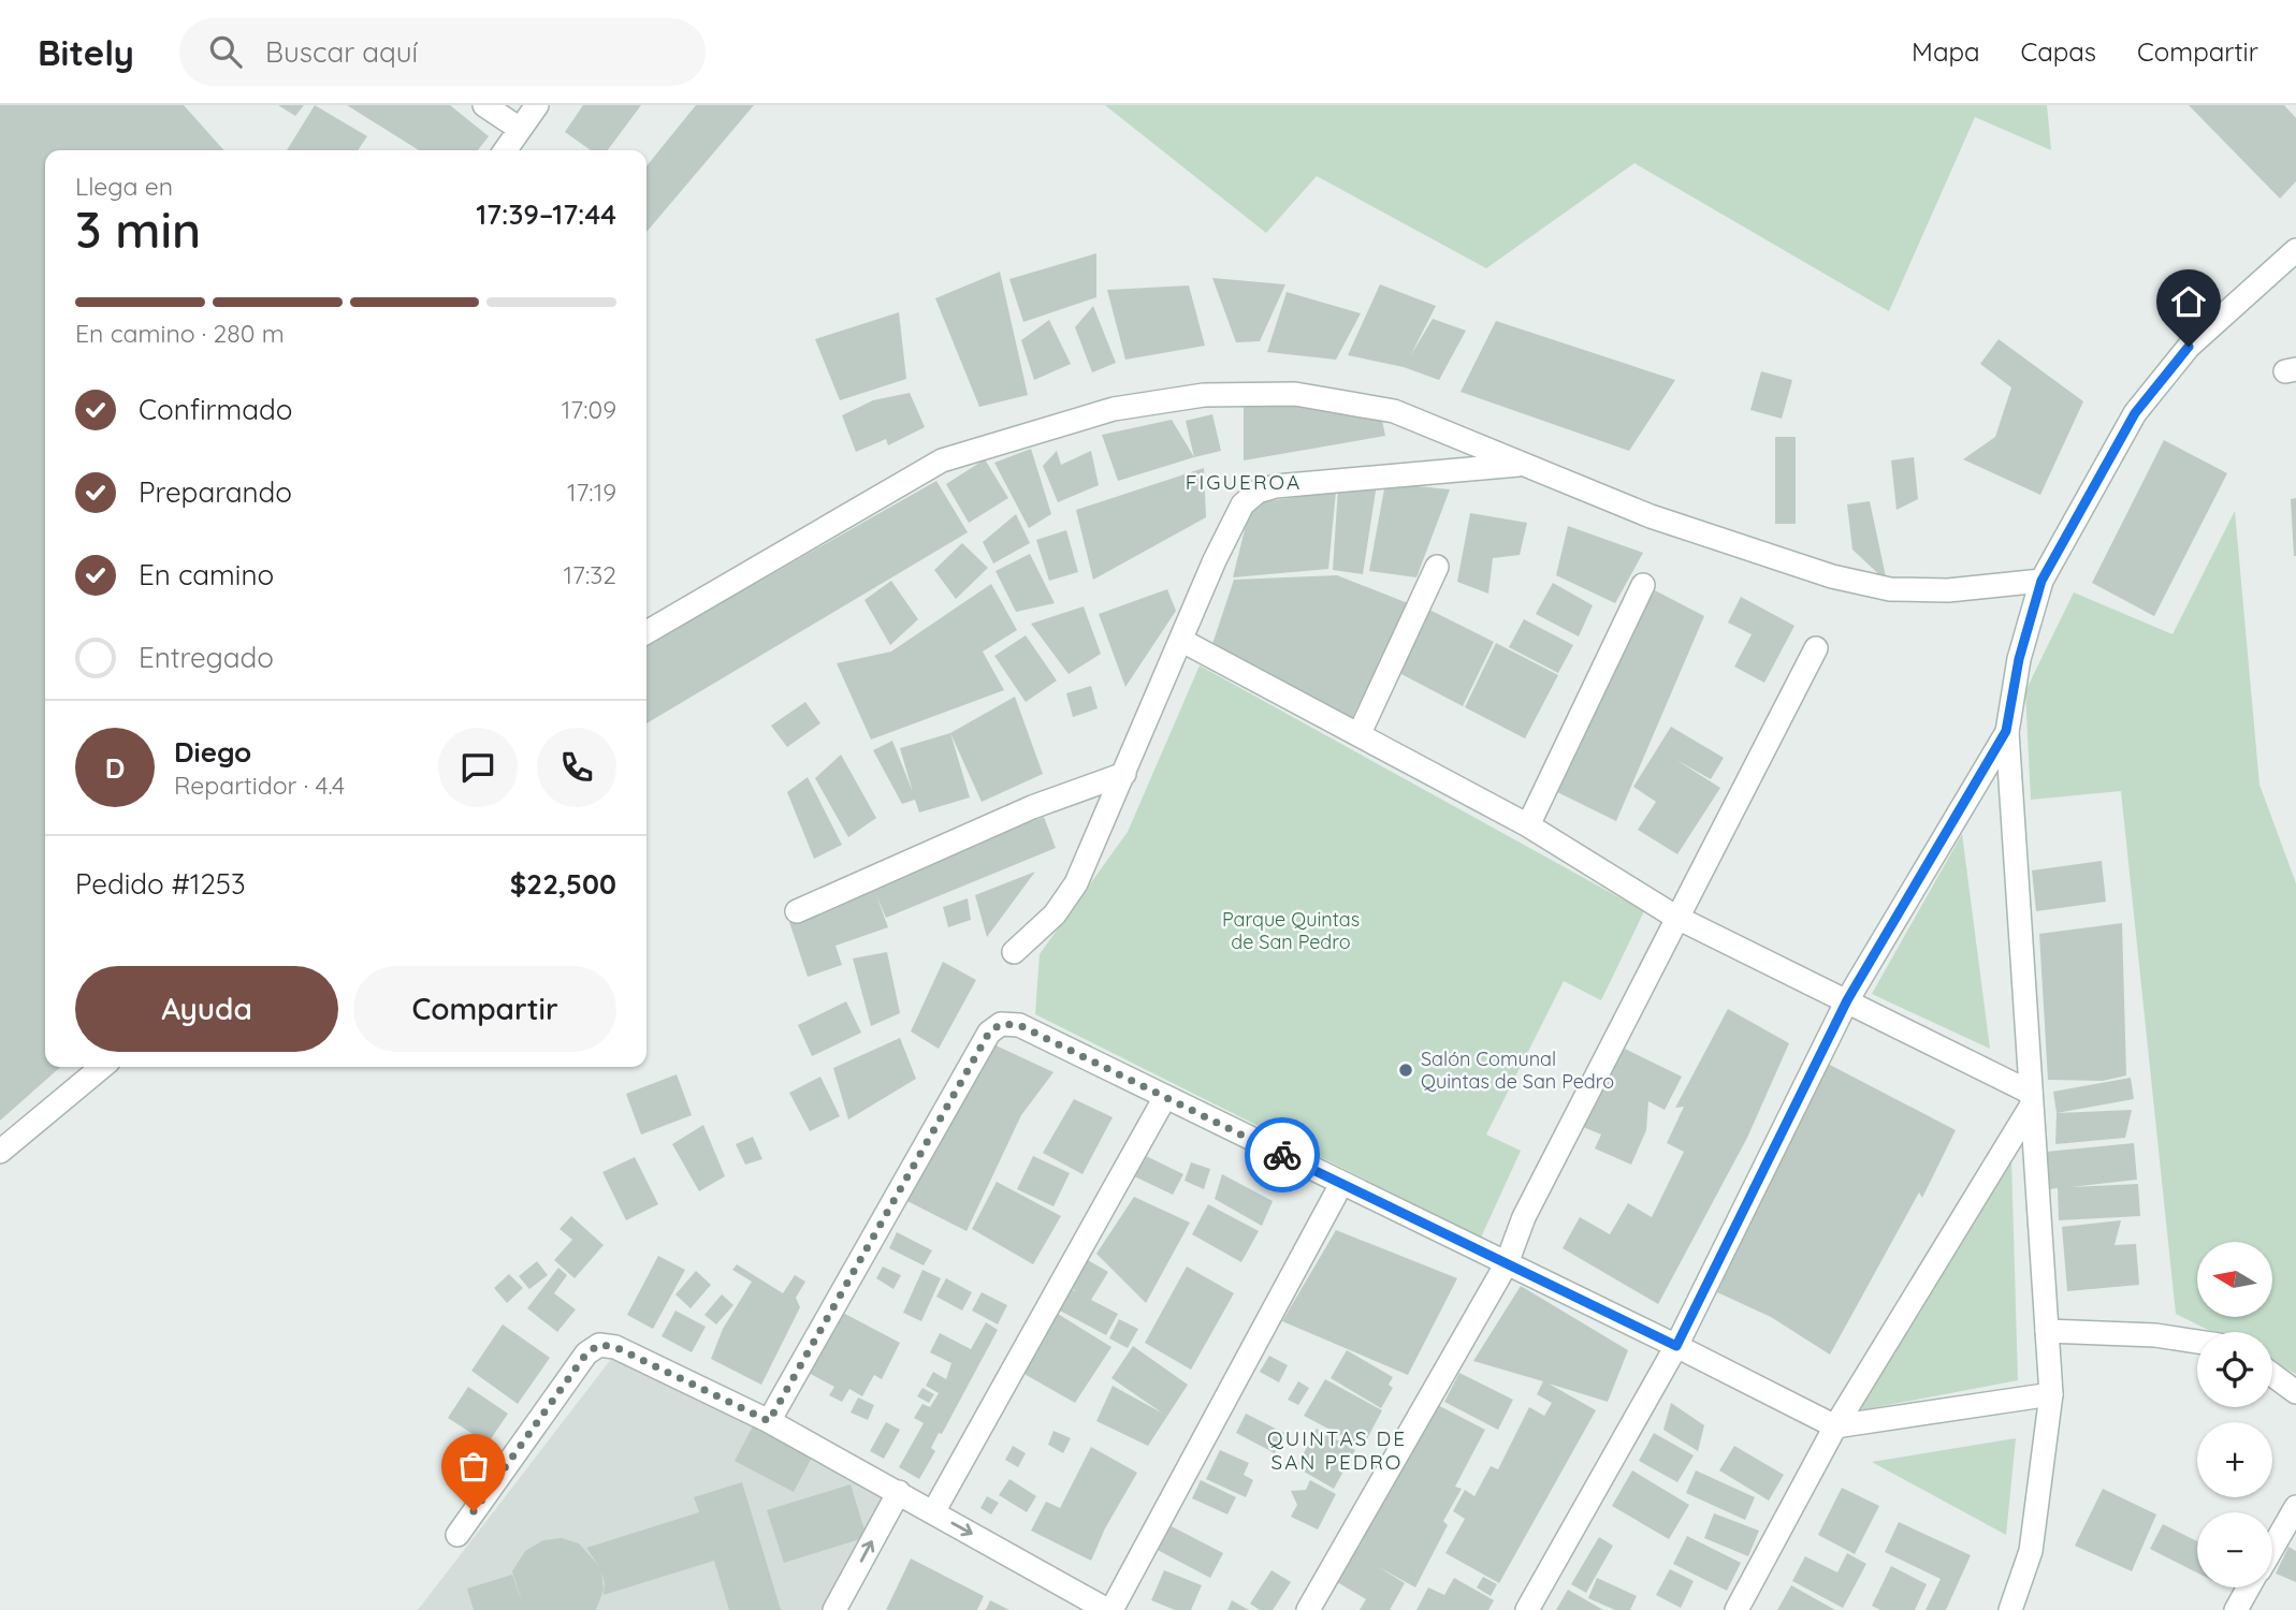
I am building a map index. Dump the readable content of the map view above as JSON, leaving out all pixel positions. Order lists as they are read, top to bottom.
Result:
{
  "districts": ["FIGUEROA", "QUINTAS DE SAN PEDRO"],
  "parks": ["Parque Quintas de San Pedro"],
  "places": ["Salón Comunal Quintas de San Pedro"],
  "north": "left",
  "page": {
    "header": "Bitely",
    "search": "Buscar aquí",
    "nav": ["Mapa", "Capas", "Compartir"],
    "heading": ["3 min", "Llega en", "17:39–17:44"],
    "panel": [
      "Diego",
      "Repartidor · 4.4",
      "Pedido #1253",
      "$22,500"
    ],
    "bar": "En camino · 280 m",
    "list": [
      ["Confirmado", "17:09"],
      ["Preparando", "17:19"],
      ["En camino", "17:32"],
      "Entregado"
    ],
    "round": "D",
    "buttons": ["Ayuda", "Compartir"],
    "map_buttons": ["+", "−"]
  }
}
